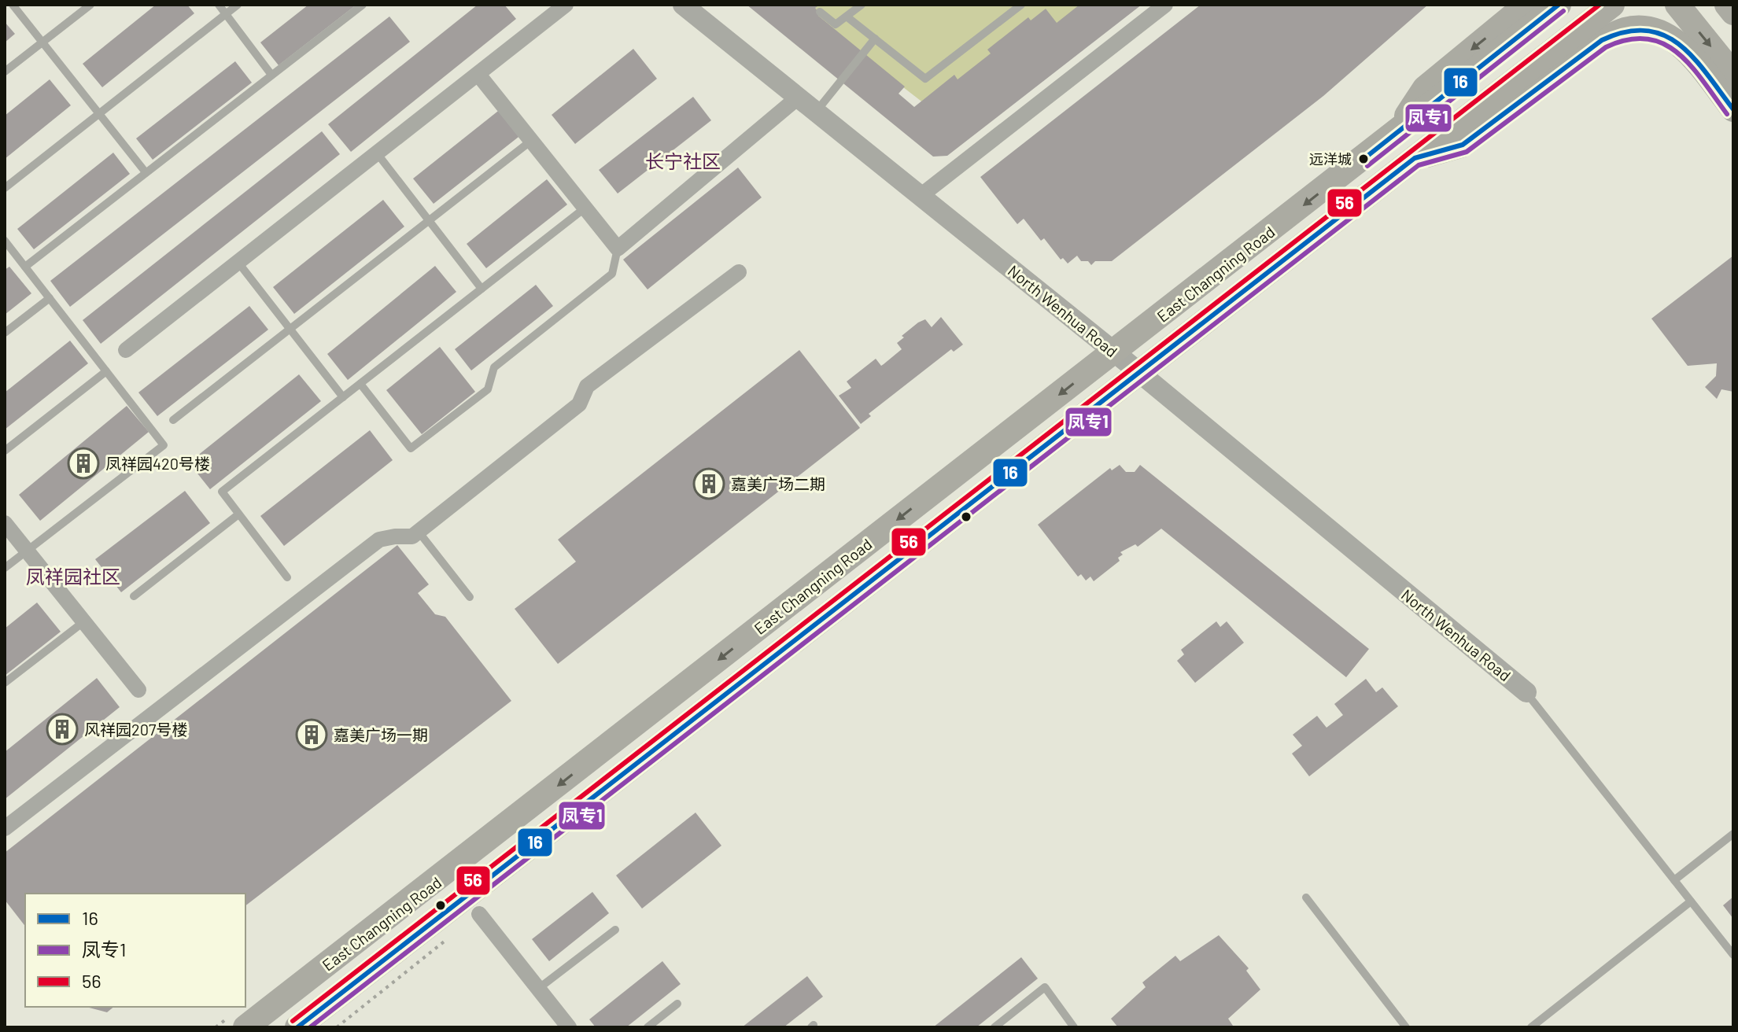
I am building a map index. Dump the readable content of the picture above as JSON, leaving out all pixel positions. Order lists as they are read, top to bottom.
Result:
{
  "streets": {
    "main road": ["East Changning Road"],
    "street": ["North Wenhua Road"]
  },
  "crossings": [
    ["East Changning Road", "North Wenhua Road"]
  ],
  "districts": ["长宁社区", "凤祥园社区"],
  "places": {
    "other": ["远洋城"],
    "building": [
      "凤祥园420号楼",
      "嘉美广场二期",
      "风祥园207号楼",
      "嘉美广场一期"
    ]
  },
  "lines": ["transit line 16", "transit line 56", "transit line 凤专1"],
  "legend": ["16", "凤专1", "56"]
}
